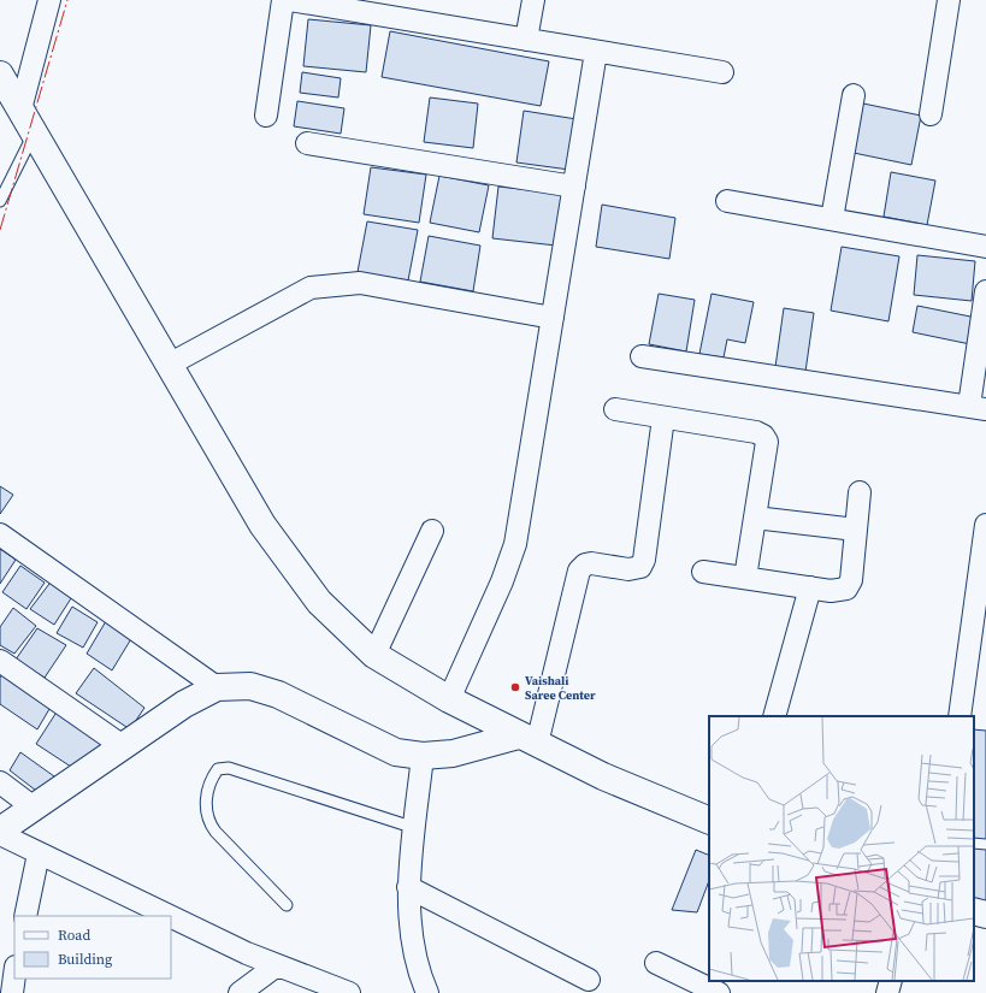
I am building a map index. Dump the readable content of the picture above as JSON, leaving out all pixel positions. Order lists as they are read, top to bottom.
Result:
{
  "places": ["Vaishali Saree Center"],
  "legend": ["Road", "Building"]
}
